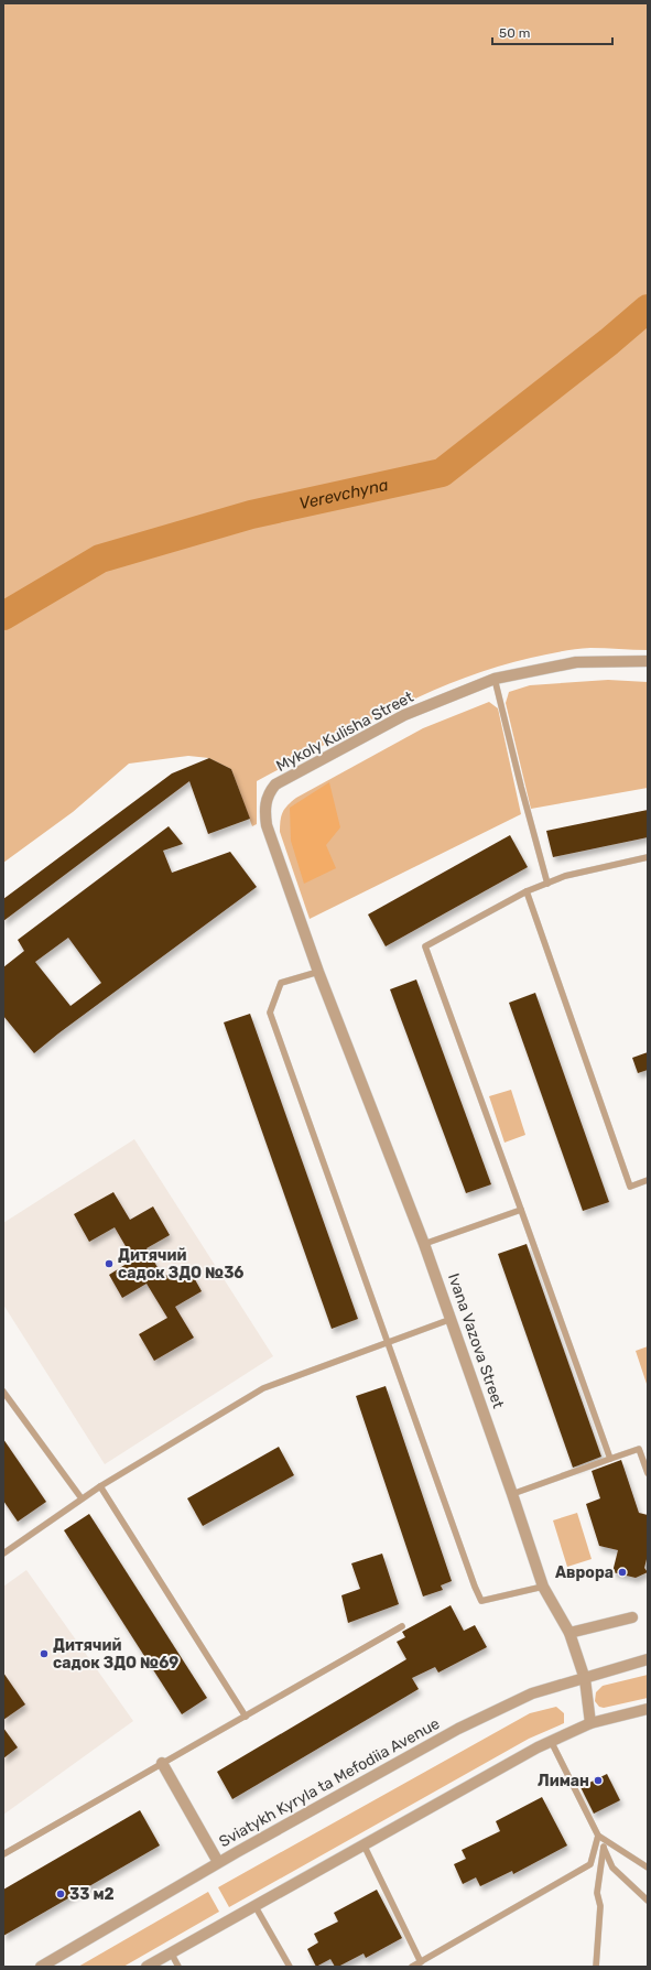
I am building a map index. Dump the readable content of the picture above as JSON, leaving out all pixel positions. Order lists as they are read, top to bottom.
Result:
{
  "streets": {
    "street": ["Mykoly Kulisha Street", "Ivana Vazova Street", "Sviatykh Kyryla ta Mefodiia Avenue"]
  },
  "crossings": [
    ["Mykoly Kulisha Street", "Ivana Vazova Street"],
    ["Ivana Vazova Street", "Sviatykh Kyryla ta Mefodiia Avenue"]
  ],
  "water": ["Verevchyna"],
  "places": [
    "Дитячий садок ЗДО №36",
    "Аврора",
    "Дитячий садок ЗДО №69",
    "Лиман",
    "33 м2"
  ],
  "scale_bar": "50 m"
}
